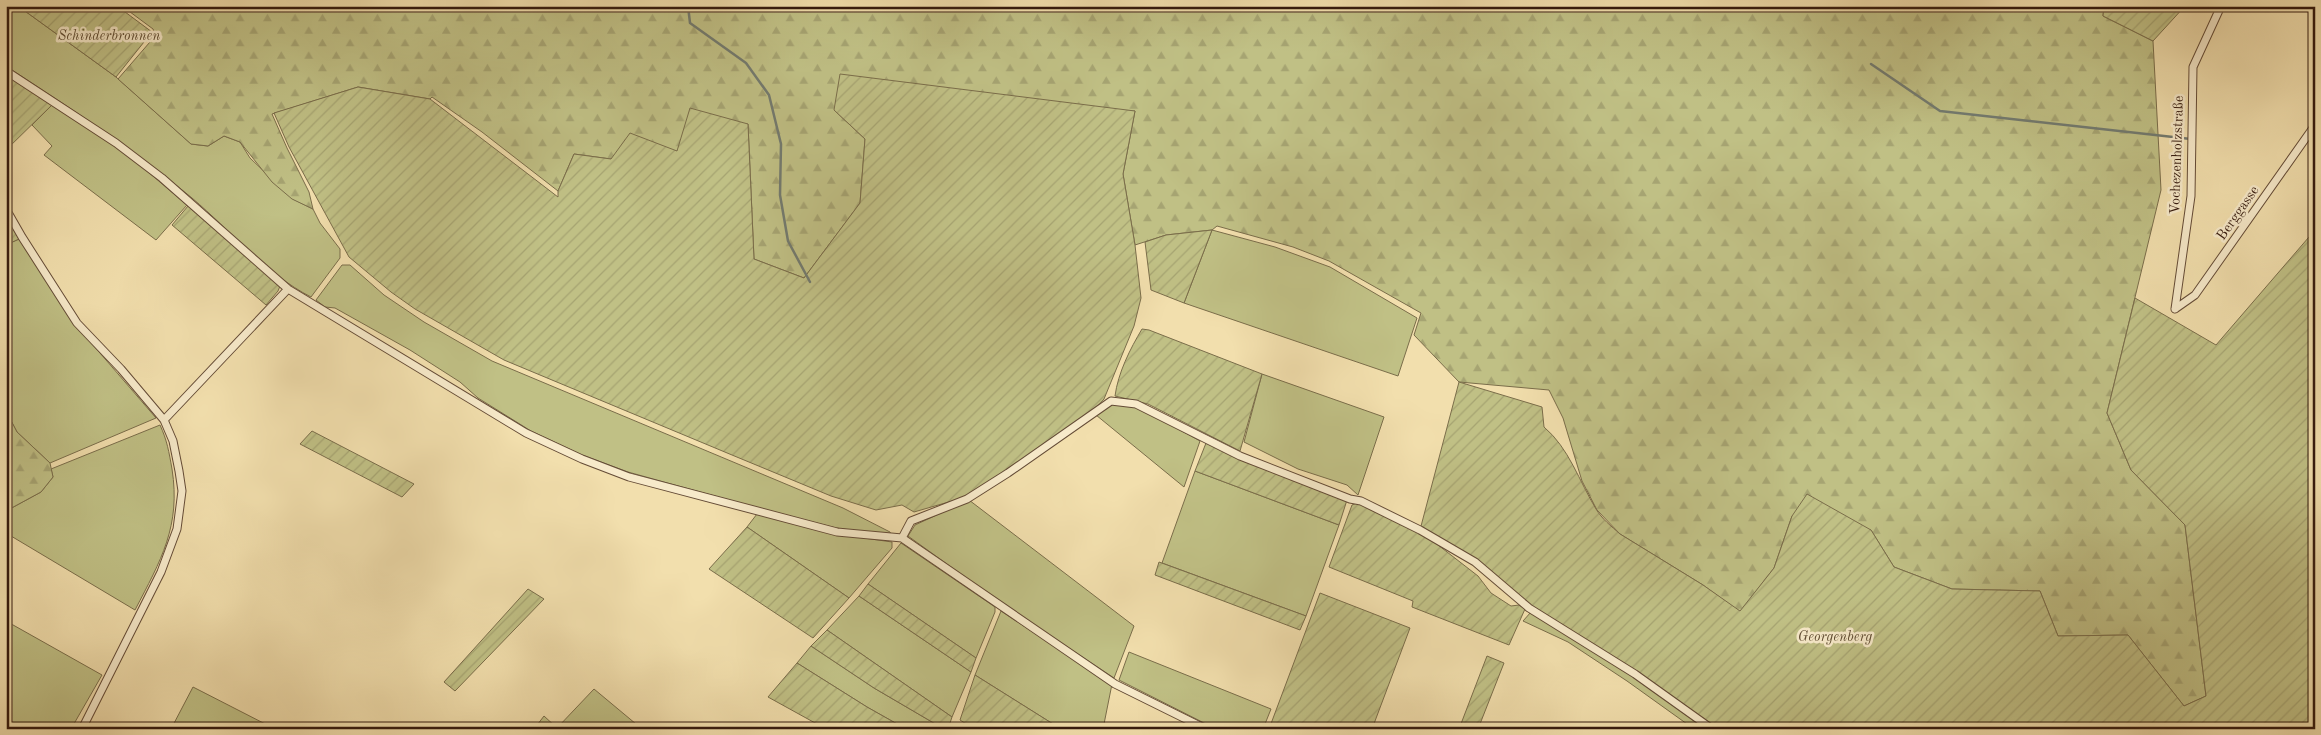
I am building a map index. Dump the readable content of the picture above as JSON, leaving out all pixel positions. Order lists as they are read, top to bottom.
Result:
{
  "streets": {
    "street": ["Vochezenholzstraße", "Berggasse"]
  },
  "crossings": [
    ["Vochezenholzstraße", "Berggasse"]
  ],
  "parks": ["Schinderbronnen", "Georgenberg"]
}
